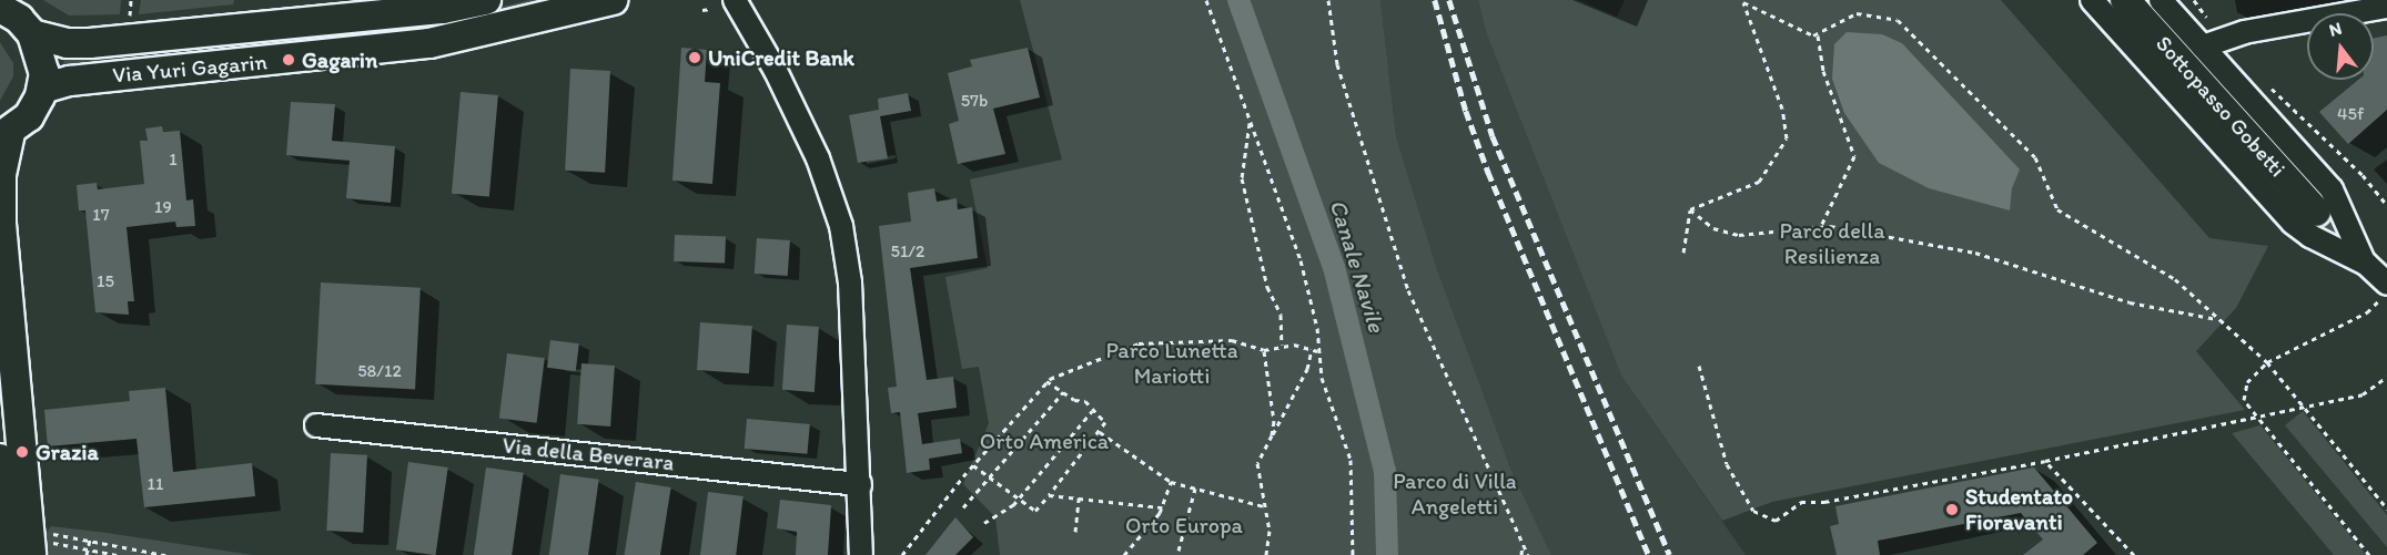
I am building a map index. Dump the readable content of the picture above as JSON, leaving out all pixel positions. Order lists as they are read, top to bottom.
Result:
{
  "streets": {
    "main road": ["Via Yuri Gagarin", "Sottopasso Gobetti"],
    "street": ["Via della Beverara"]
  },
  "water": ["Canale Navile"],
  "parks": [
    "Parco della Resilienza",
    "Parco Lunetta Mariotti",
    "Orto America",
    "Parco di Villa Angeletti",
    "Orto Europa"
  ],
  "places": [
    "UniCredit Bank",
    "Gagarin",
    "Grazia",
    "Studentato Fioravanti"
  ],
  "house_numbers": [
    "57b",
    "45f",
    "1",
    "19",
    "17",
    "51/2",
    "15",
    "58/12",
    "11"
  ],
  "north": "top"
}
